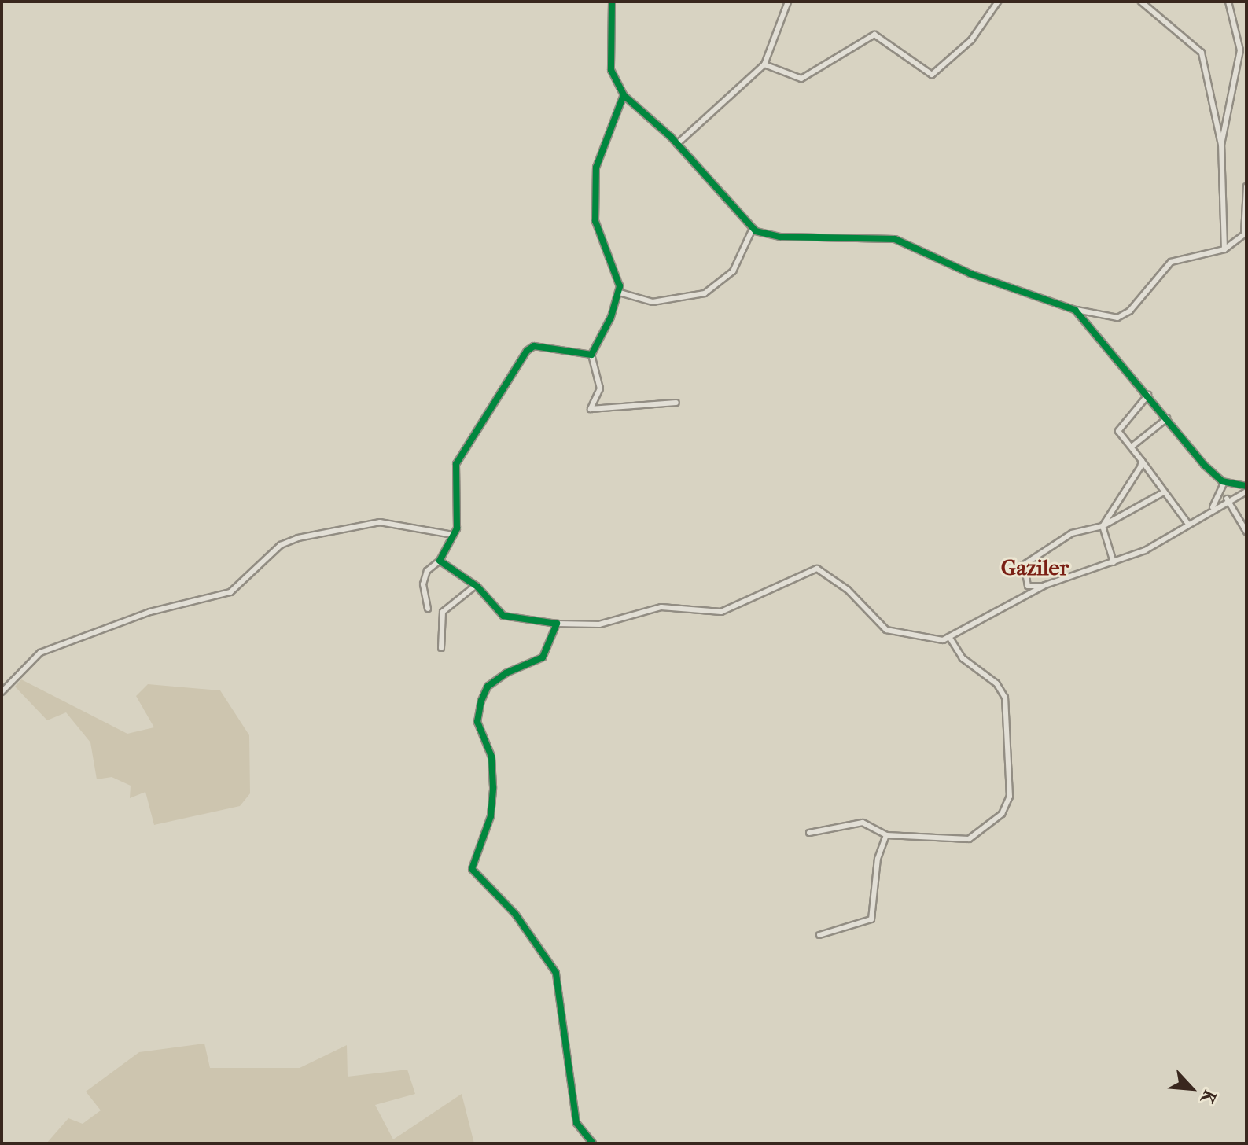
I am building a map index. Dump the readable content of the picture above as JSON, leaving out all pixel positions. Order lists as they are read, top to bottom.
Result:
{
  "districts": ["Gaziler"],
  "north": "bottom right"
}
